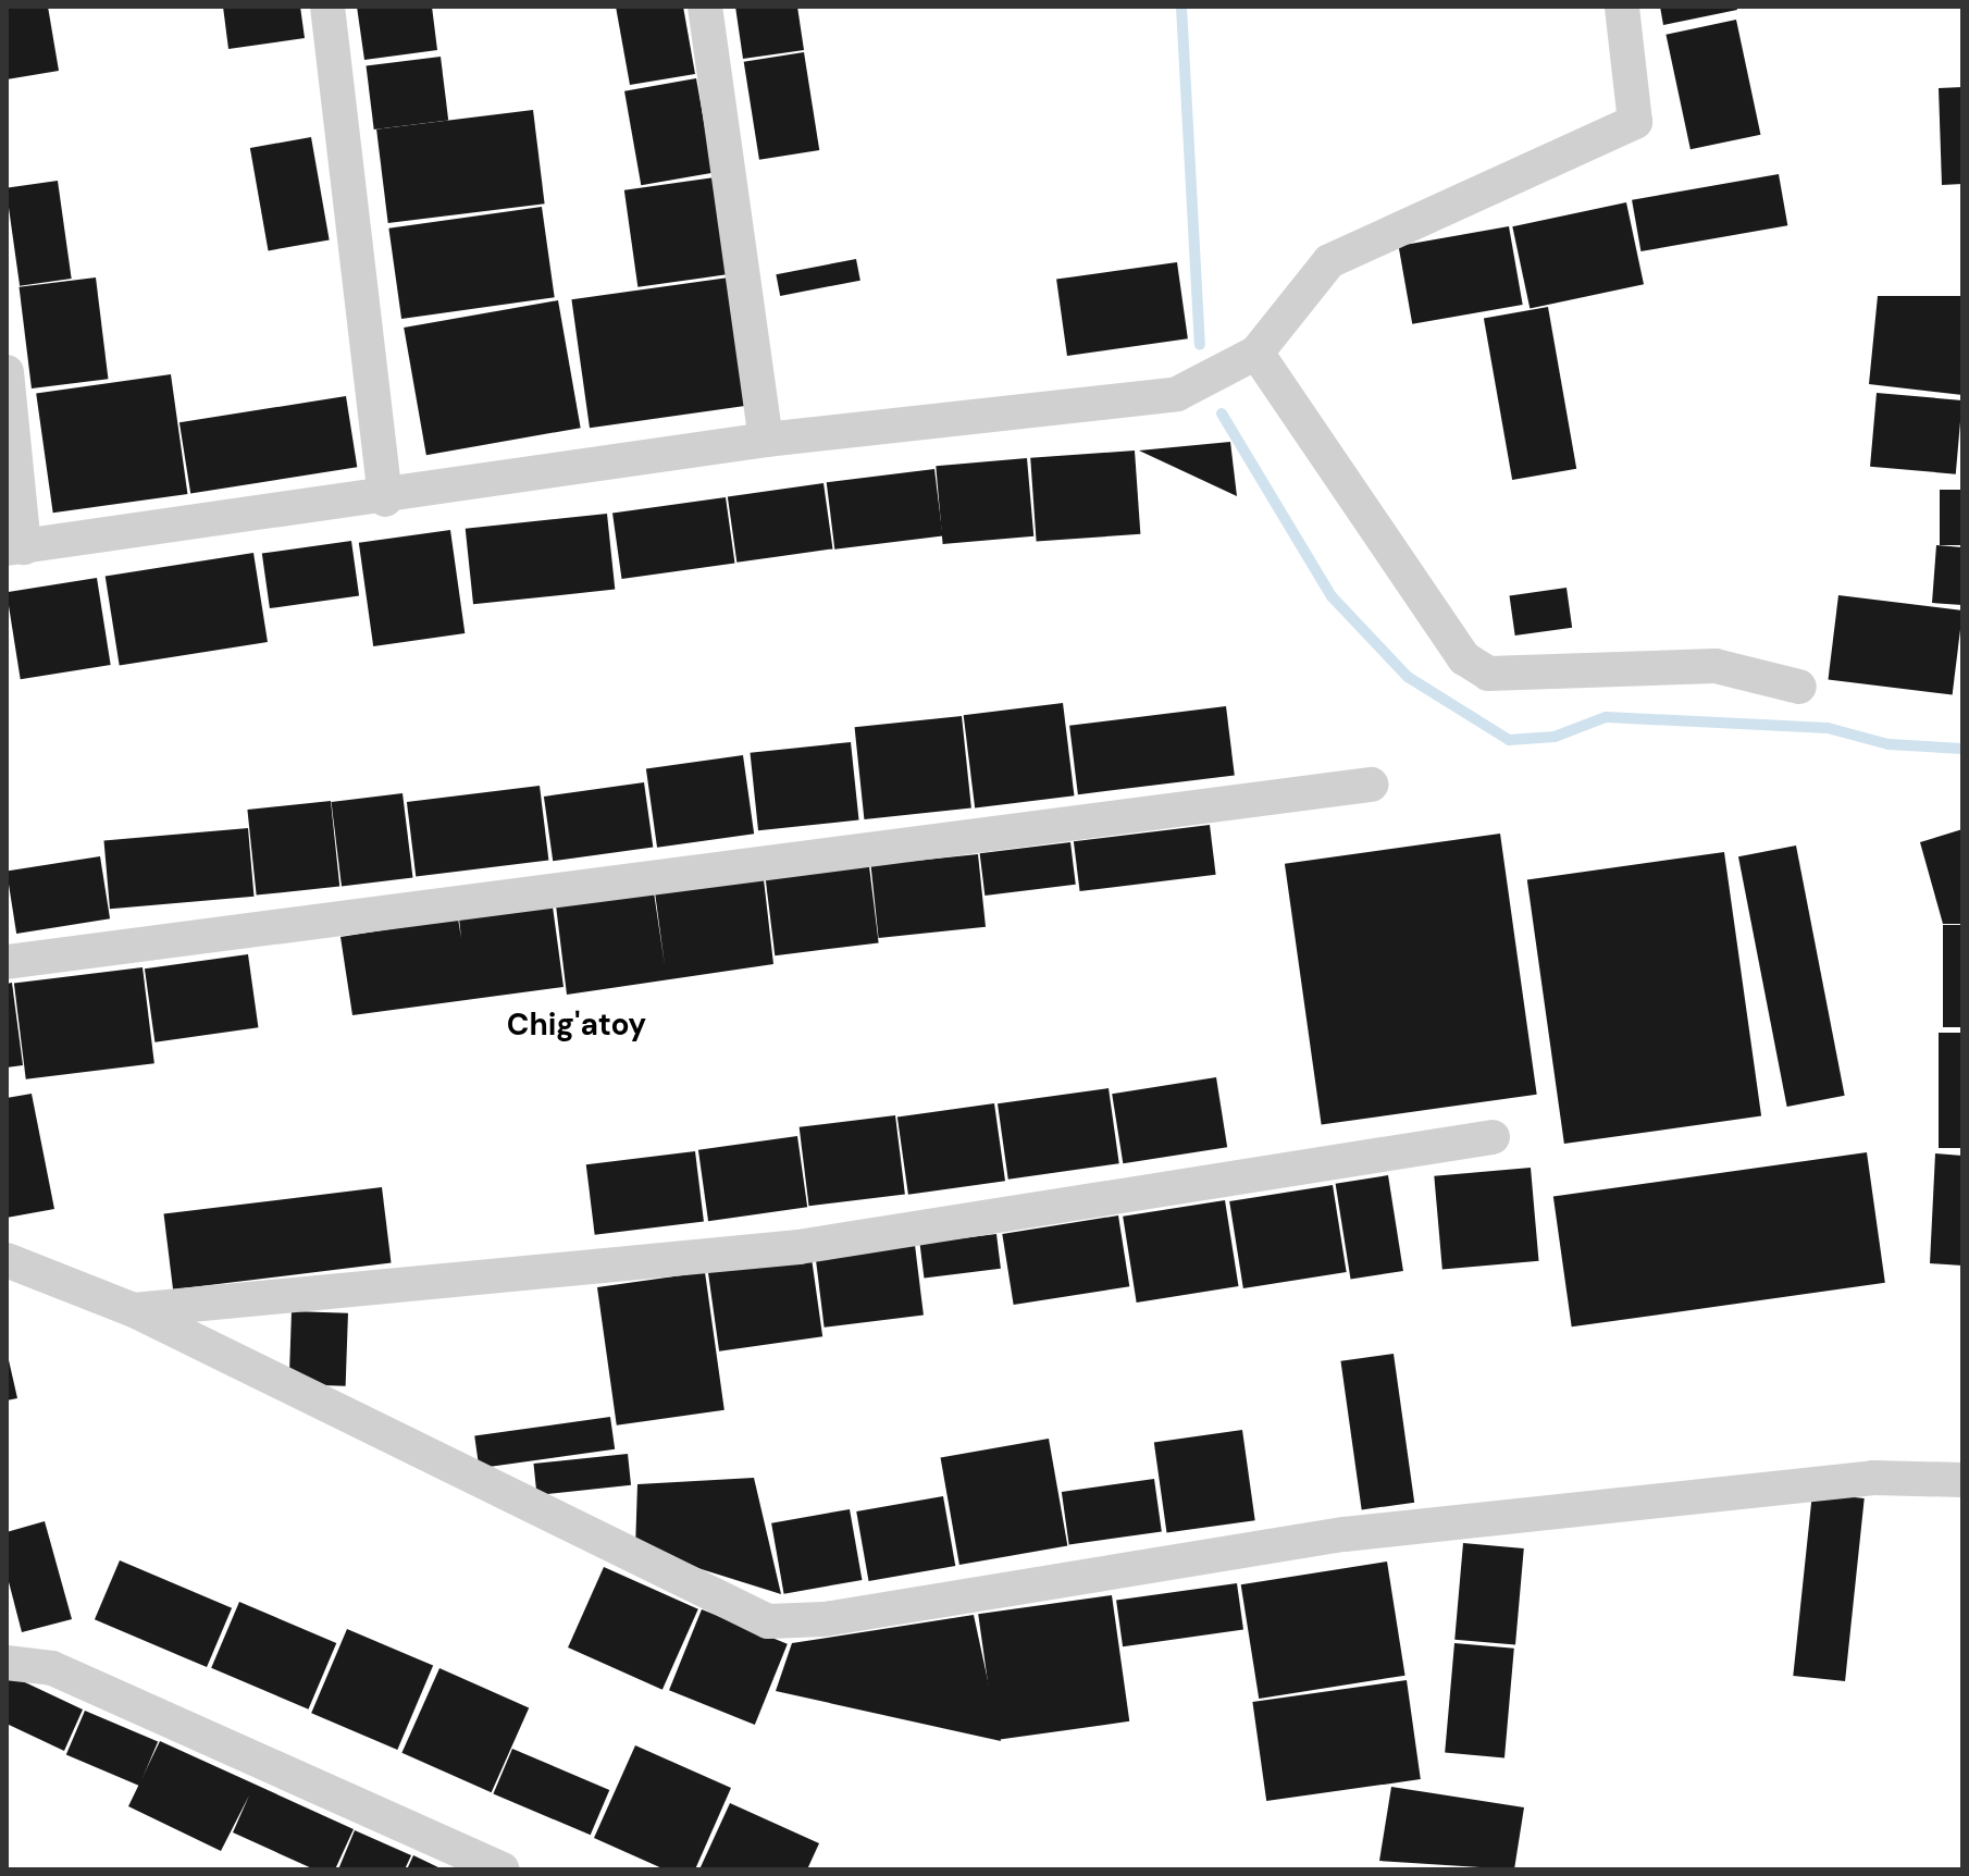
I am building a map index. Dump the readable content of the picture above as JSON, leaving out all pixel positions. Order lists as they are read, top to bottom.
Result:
{
  "districts": ["Chig'atoy"]
}
